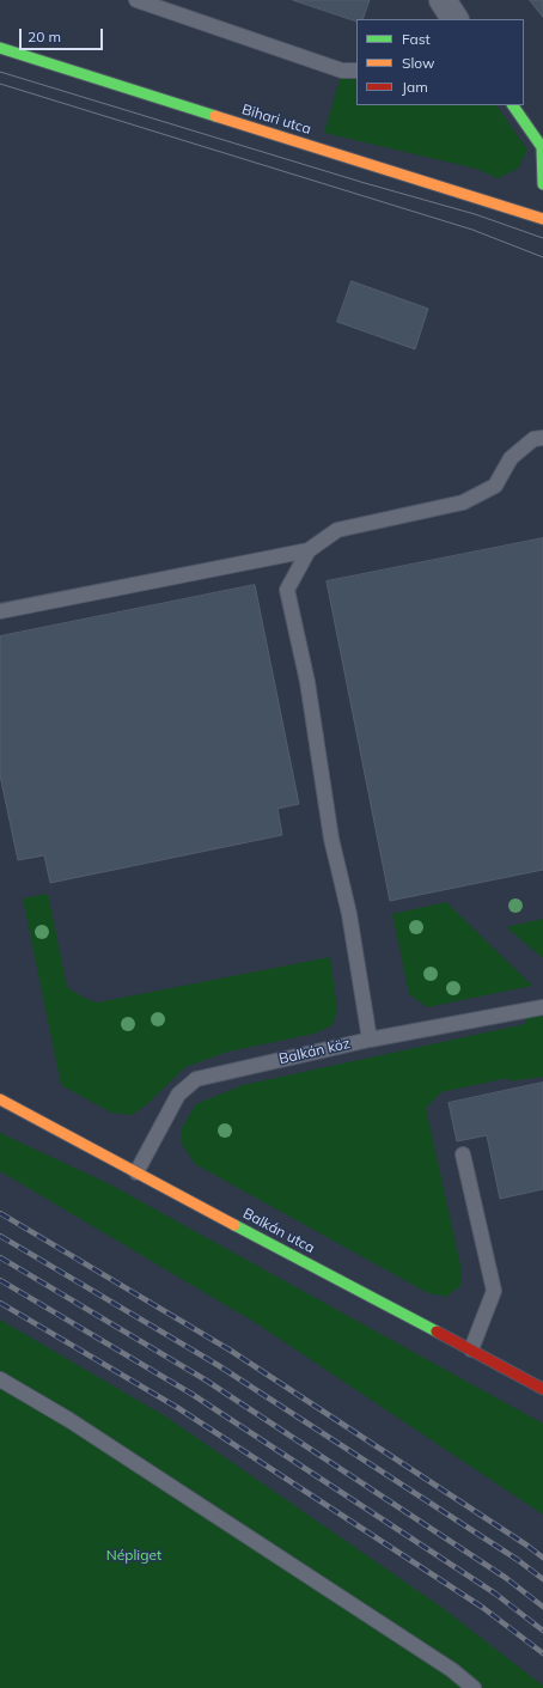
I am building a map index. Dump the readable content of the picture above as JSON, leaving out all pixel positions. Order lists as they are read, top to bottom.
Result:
{
  "streets": {
    "street": ["Bihari utca", "Balkán utca"],
    "lane": ["Balkán köz"]
  },
  "crossings": [
    ["Balkán köz", "Balkán utca"]
  ],
  "parks": ["Népliget"],
  "legend": ["Fast", "Slow", "Jam"],
  "scale_bar": "20 m"
}
